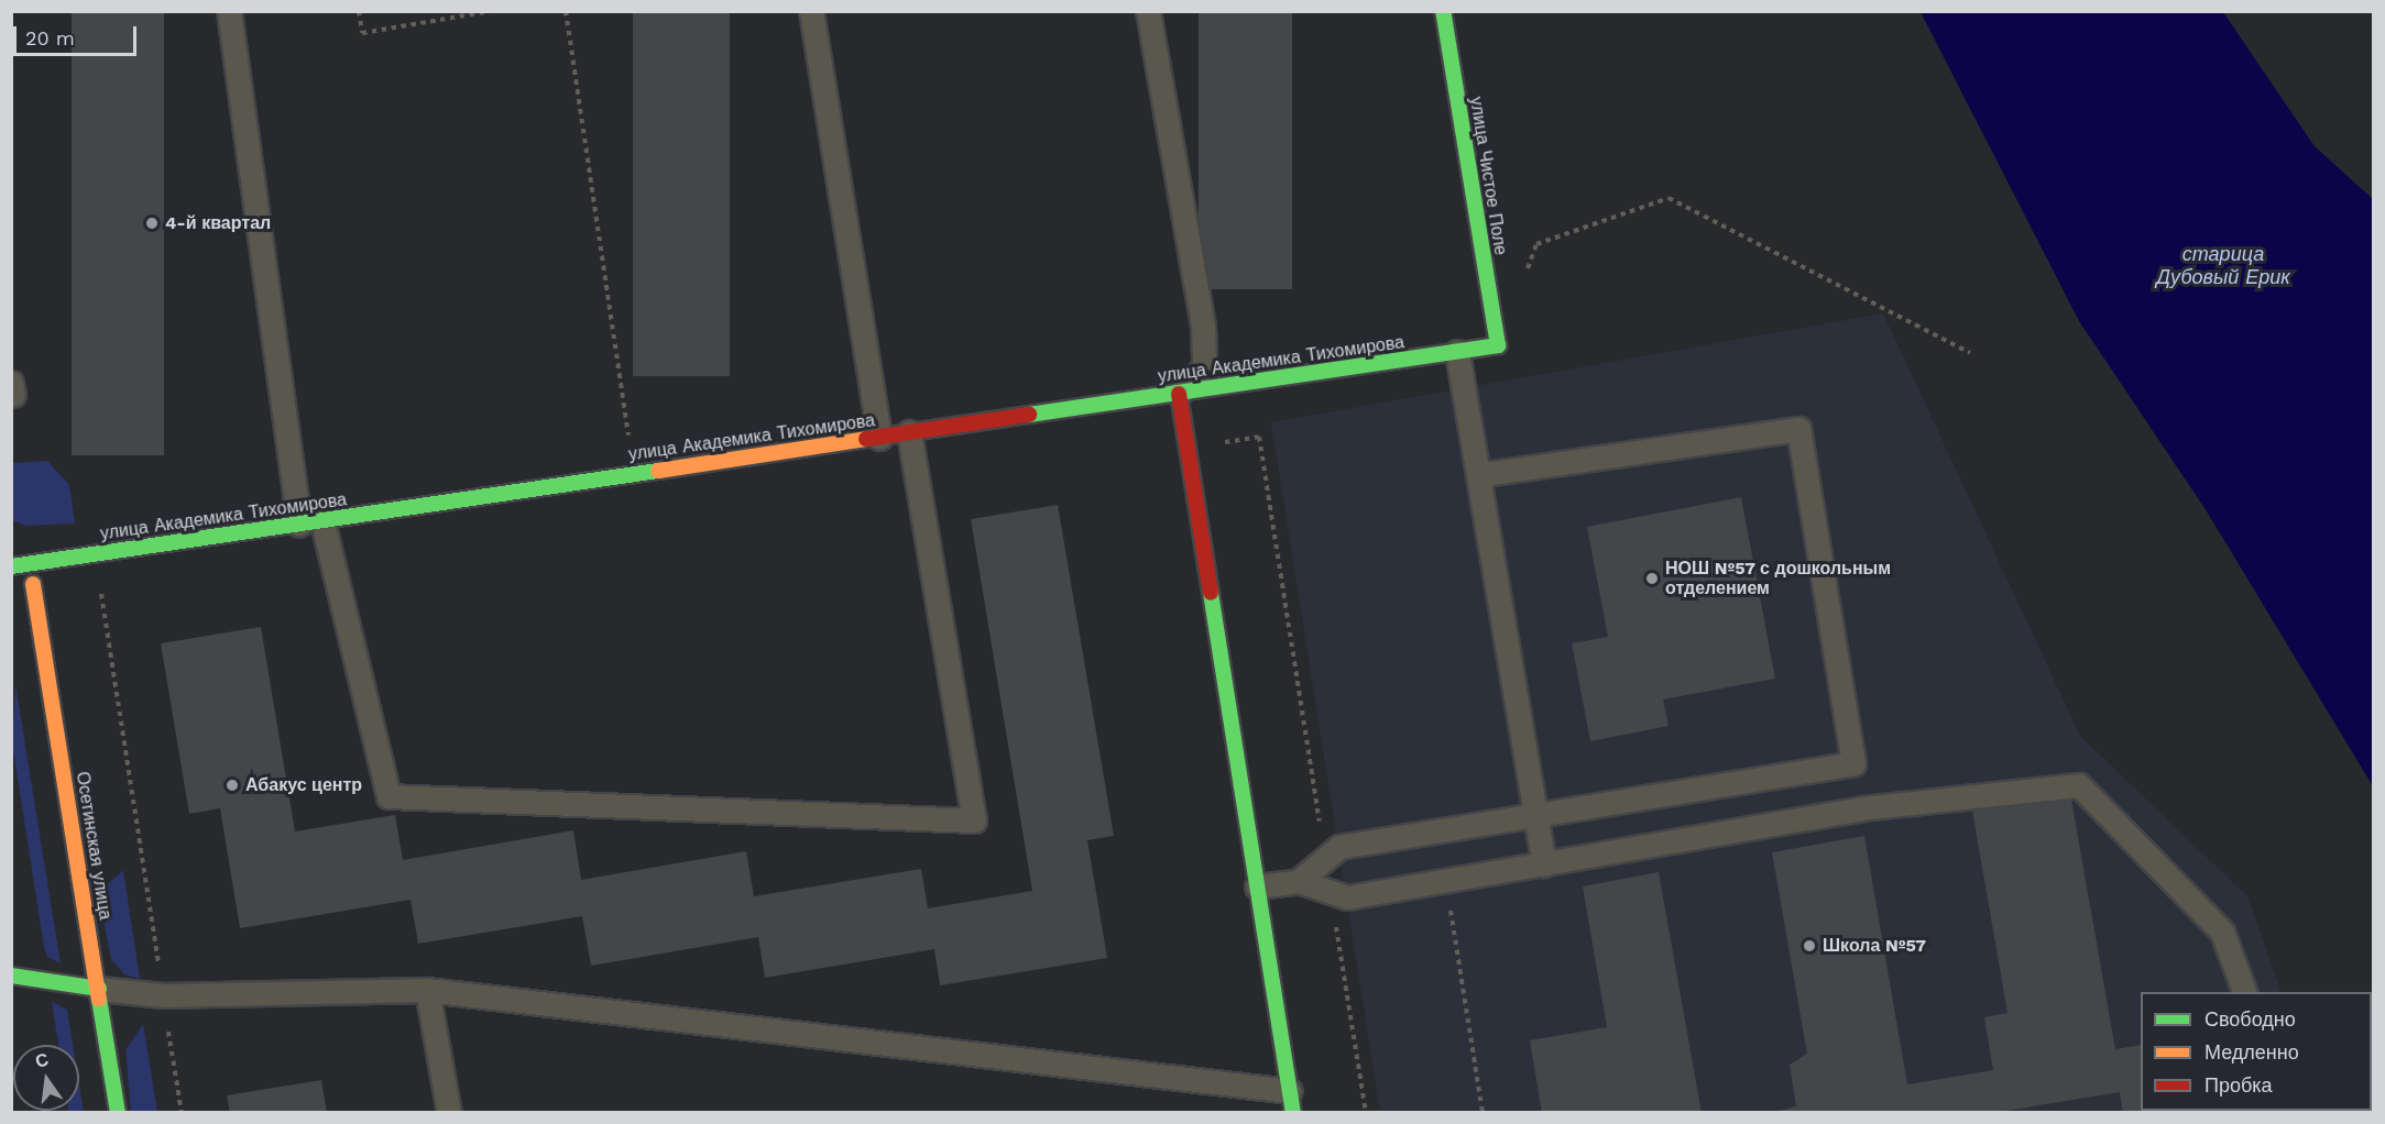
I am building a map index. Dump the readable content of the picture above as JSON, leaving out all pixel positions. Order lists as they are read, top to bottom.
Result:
{
  "streets": {
    "street": ["улица Чистое Поле", "улица Академика Тихомирова", "Осетинская улица"]
  },
  "crossings": [
    ["улица Чистое Поле", "улица Академика Тихомирова"]
  ],
  "water": ["старица Дубовый Ерик"],
  "places": [
    "4-й квартал",
    "НОШ №57 с дошкольным отделением",
    "Абакус центр",
    "Школа №57"
  ],
  "legend": ["Свободно", "Медленно", "Пробка"],
  "scale_bar": "20 m",
  "north": "top"
}
